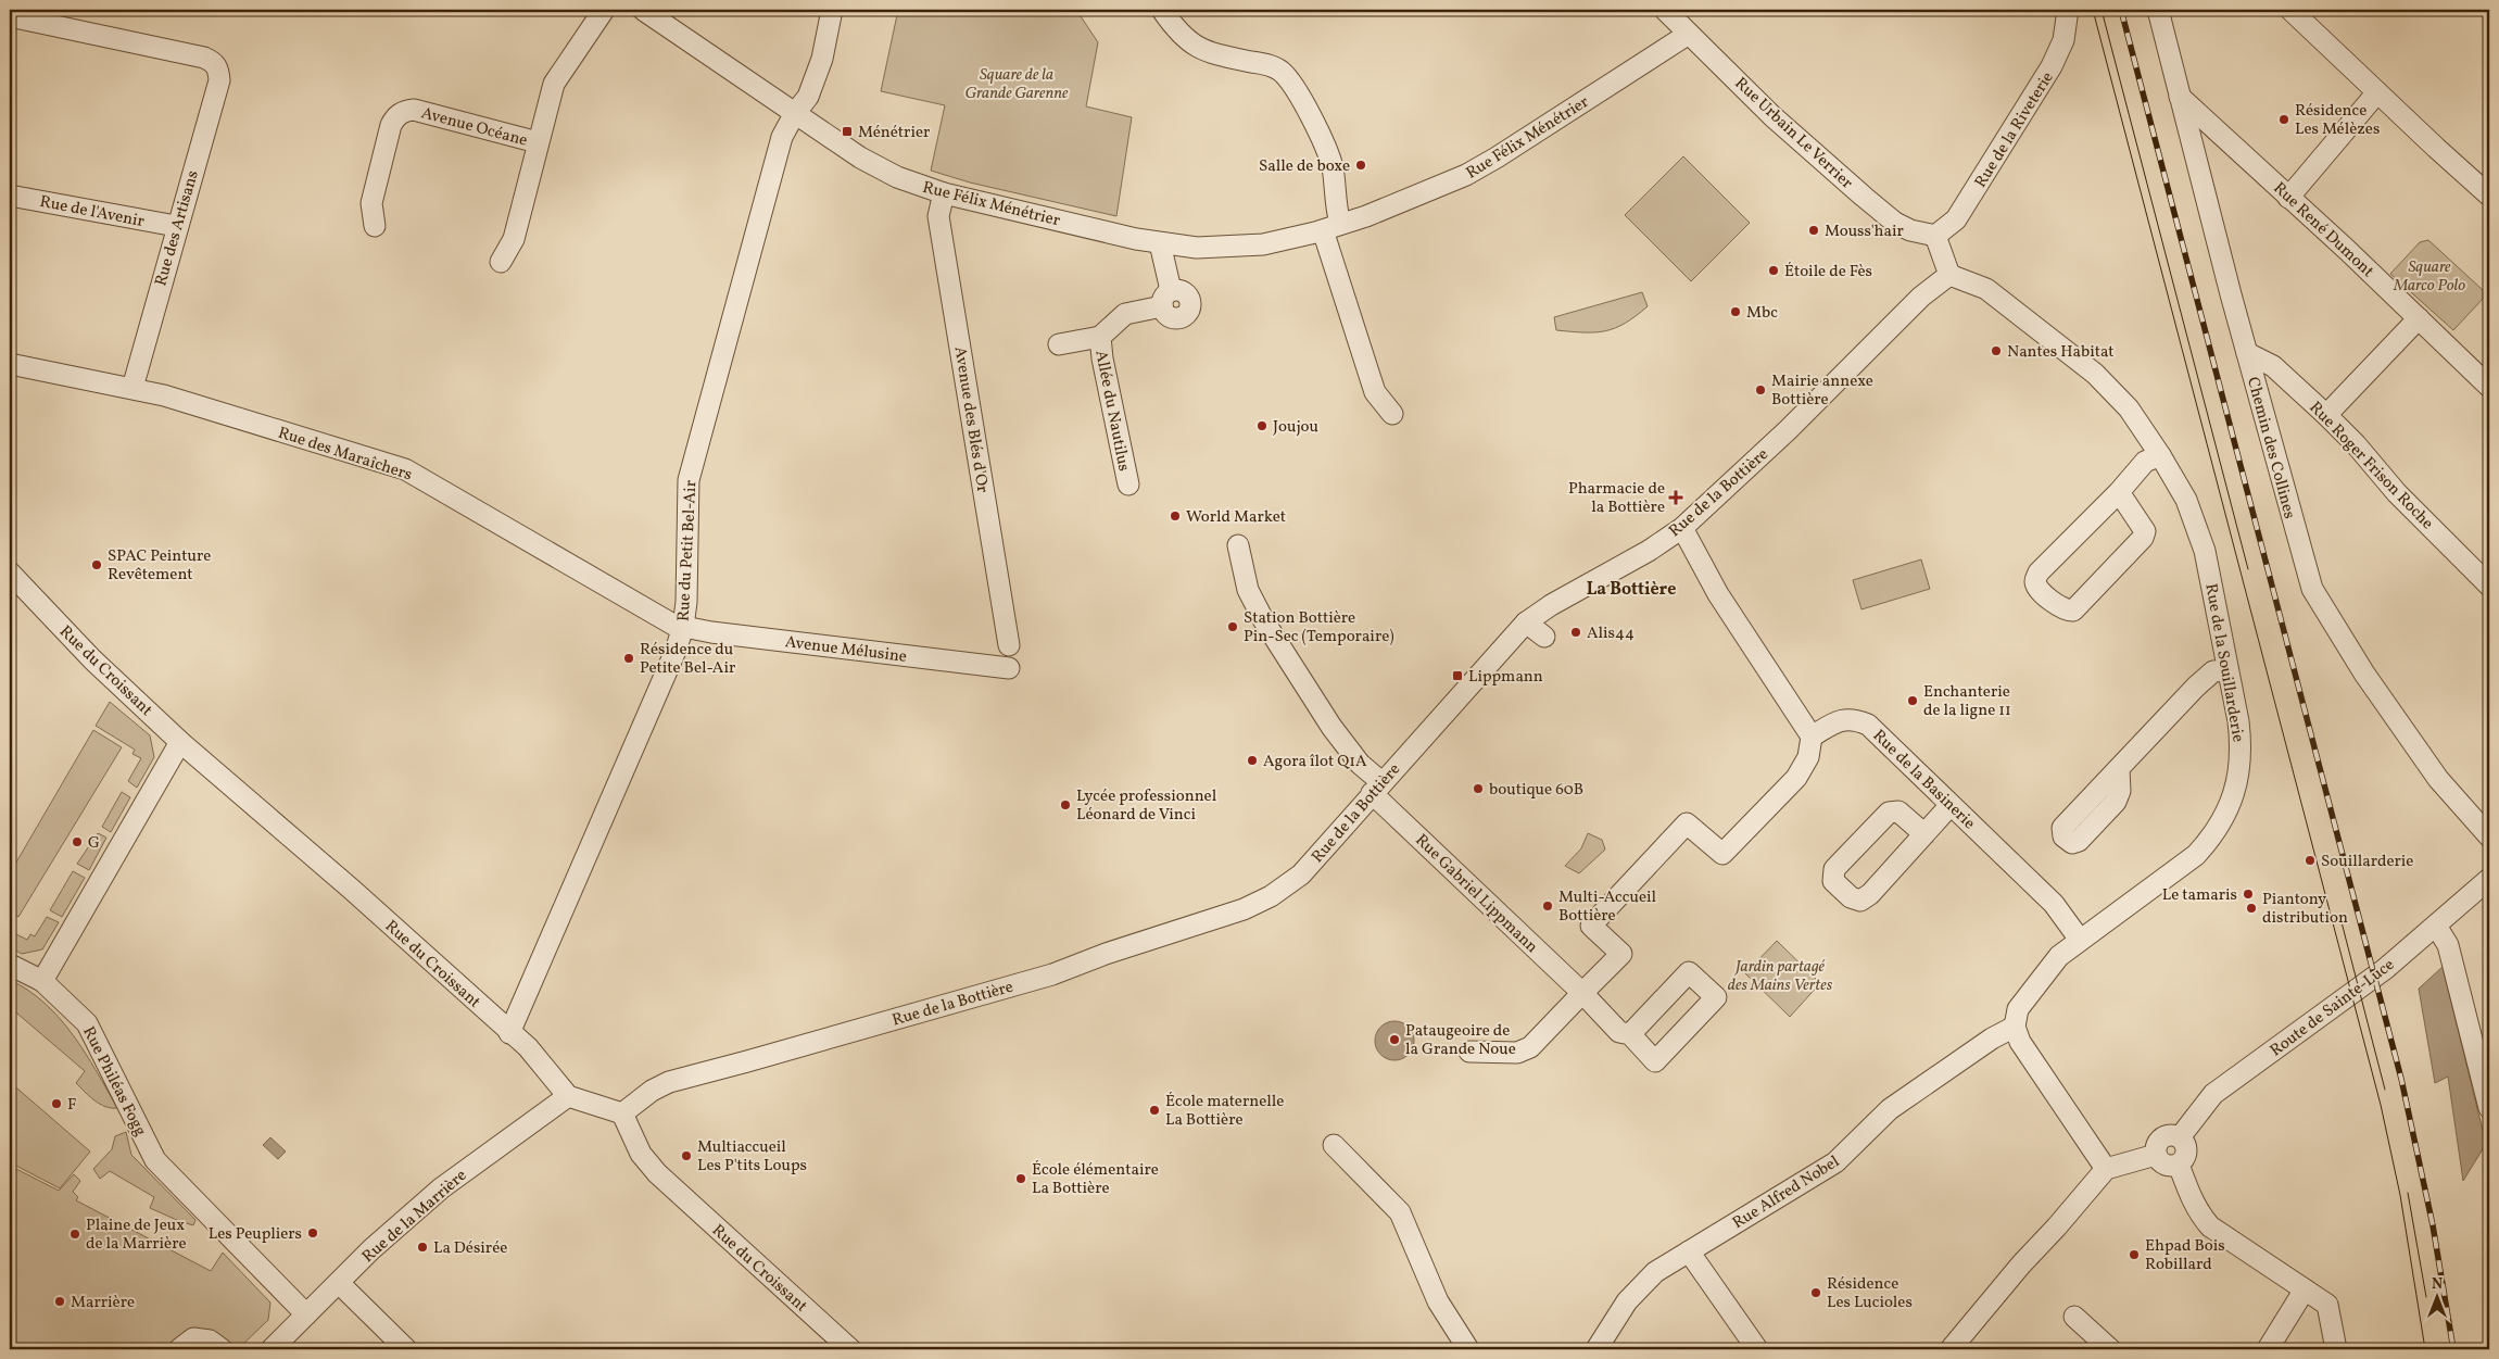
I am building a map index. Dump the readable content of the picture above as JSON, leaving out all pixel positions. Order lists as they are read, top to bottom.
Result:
{
  "streets": {
    "street": [
      "Avenue Océane",
      "Rue de la Riveterie",
      "Rue Urbain Le Verrier",
      "Rue Félix Ménétrier",
      "Rue de l'Avenir",
      "Rue des Artisans",
      "Rue René Dumont",
      "Allée du Nautilus",
      "Avenue des Blés d'Or",
      "Chemin des Collines",
      "Rue des Maraîchers",
      "Rue Roger Frison Roche",
      "Rue de la Bottière",
      "Rue du Petit Bel-Air",
      "Avenue Mélusine",
      "Rue de la Souillarderie",
      "Rue du Croissant",
      "Rue de la Basinerie",
      "Rue Gabriel Lippmann",
      "Route de Sainte-Luce",
      "Rue Philéas Fogg",
      "Rue Alfred Nobel",
      "Rue de la Marrière"
    ]
  },
  "crossings": [
    ["Rue de la Riveterie", "Rue Urbain Le Verrier"],
    ["Rue Urbain Le Verrier", "Rue Félix Ménétrier"],
    ["Rue Félix Ménétrier", "Allée du Nautilus"],
    ["Rue Félix Ménétrier", "Avenue des Blés d'Or"],
    ["Rue Félix Ménétrier", "Rue du Petit Bel-Air"],
    ["Rue de l'Avenir", "Rue des Artisans"],
    ["Rue des Artisans", "Rue des Maraîchers"],
    ["Rue René Dumont", "Chemin des Collines"],
    ["Chemin des Collines", "Rue Roger Frison Roche"],
    ["Rue des Maraîchers", "Rue du Petit Bel-Air"],
    ["Rue des Maraîchers", "Avenue Mélusine"],
    ["Rue de la Bottière", "Rue de la Souillarderie"],
    ["Rue de la Bottière", "Rue du Croissant"],
    ["Rue de la Bottière", "Rue Gabriel Lippmann"],
    ["Rue du Petit Bel-Air", "Avenue Mélusine"],
    ["Rue du Petit Bel-Air", "Rue du Croissant"],
    ["Rue de la Souillarderie", "Rue de la Basinerie"],
    ["Rue de la Souillarderie", "Rue Alfred Nobel"],
    ["Rue du Croissant", "Rue de la Marrière"],
    ["Rue Philéas Fogg", "Rue de la Marrière"]
  ],
  "districts": ["La Bottière"],
  "parks": ["Square de la Grande Garenne", "Square Marco Polo", "Jardin partagé des Mains Vertes"],
  "places": {
    "other": [
      "Résidence Les Mélèzes",
      "Salle de boxe",
      "Mouss'hair",
      "Étoile de Fès",
      "Mbc",
      "Nantes Habitat",
      "Mairie annexe Bottière",
      "Joujou",
      "World Market",
      "SPAC Peinture Revêtement",
      "Station Bottière Pin-Sec (Temporaire)",
      "Alis44",
      "Résidence du Petite Bel-Air",
      "Enchanterie de la ligne 11",
      "Agora îlot Q1A",
      "boutique 60B",
      "Lycée professionnel Léonard de Vinci",
      "G",
      "Souillarderie",
      "Le tamaris",
      "Multi-Accueil Bottière",
      "Piantony distribution",
      "Pataugeoire de la Grande Noue",
      "F",
      "École maternelle La Bottière",
      "Multiaccueil Les P'tits Loups",
      "École élémentaire La Bottière",
      "Les Peupliers",
      "Plaine de Jeux de la Marrière",
      "La Désirée",
      "Ehpad Bois Robillard",
      "Résidence Les Lucioles",
      "Marrière"
    ],
    "transit": ["Ménétrier", "Lippmann"],
    "health": ["Pharmacie de la Bottière"]
  },
  "north": "top"
}
